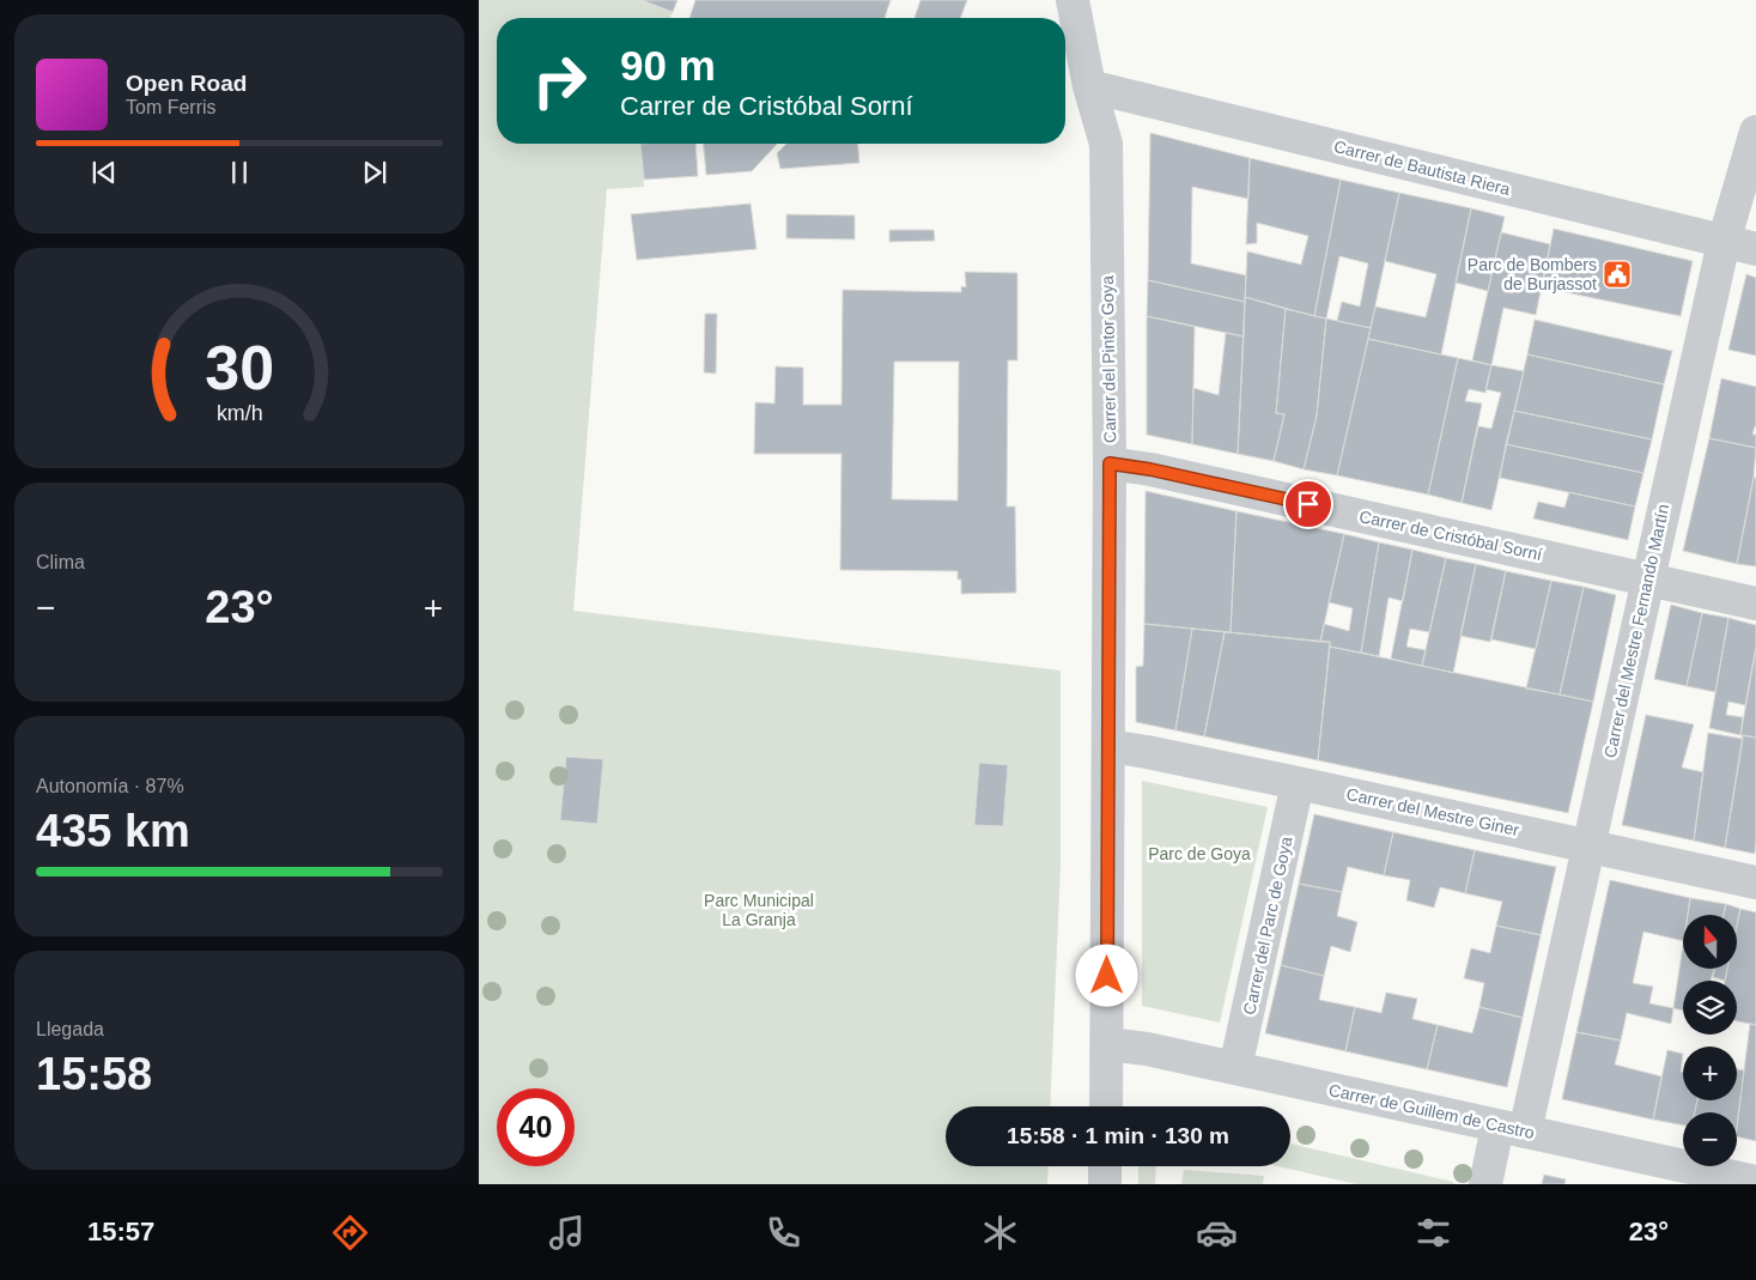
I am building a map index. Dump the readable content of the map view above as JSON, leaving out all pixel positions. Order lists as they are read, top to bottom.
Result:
{
  "streets": {
    "street": [
      "Carrer de Bautista Riera",
      "Carrer del Pintor Goya",
      "Carrer de Cristóbal Sorní",
      "Carrer del Mestre Fernando Martín",
      "Carrer del Mestre Giner",
      "Carrer del Parc de Goya",
      "Carrer de Guillem de Castro"
    ]
  },
  "crossings": [
    ["Carrer de Bautista Riera", "Carrer del Pintor Goya"],
    ["Carrer de Bautista Riera", "Carrer del Mestre Fernando Martín"],
    ["Carrer del Pintor Goya", "Carrer de Cristóbal Sorní"],
    ["Carrer del Pintor Goya", "Carrer del Mestre Giner"],
    ["Carrer del Pintor Goya", "Carrer de Guillem de Castro"],
    ["Carrer de Cristóbal Sorní", "Carrer del Mestre Fernando Martín"],
    ["Carrer del Mestre Fernando Martín", "Carrer del Mestre Giner"],
    ["Carrer del Mestre Fernando Martín", "Carrer de Guillem de Castro"],
    ["Carrer del Mestre Giner", "Carrer del Parc de Goya"],
    ["Carrer del Parc de Goya", "Carrer de Guillem de Castro"]
  ],
  "parks": ["Parc de Goya", "Parc Municipal La Granja"],
  "places": {
    "public building": ["Parc de Bombers de Burjassot"]
  },
  "north": "top",
  "page": {
    "turn": ["90 m", "Carrer de Cristóbal Sorní"],
    "song": ["Open Road", "Tom Ferris"],
    "tile": [
      "Clima",
      ["Autonomía · 87%", "435 km"],
      ["Llegada", "15:58"]
    ],
    "heat": ["−", "23°", "+"],
    "map_buttons": ["+", "−"],
    "limit": "40",
    "trip": "15:58 · 1 min · 130 m",
    "tabs": ["15:57", "23°"],
    "gauge": ["30", "km/h"]
  }
}
